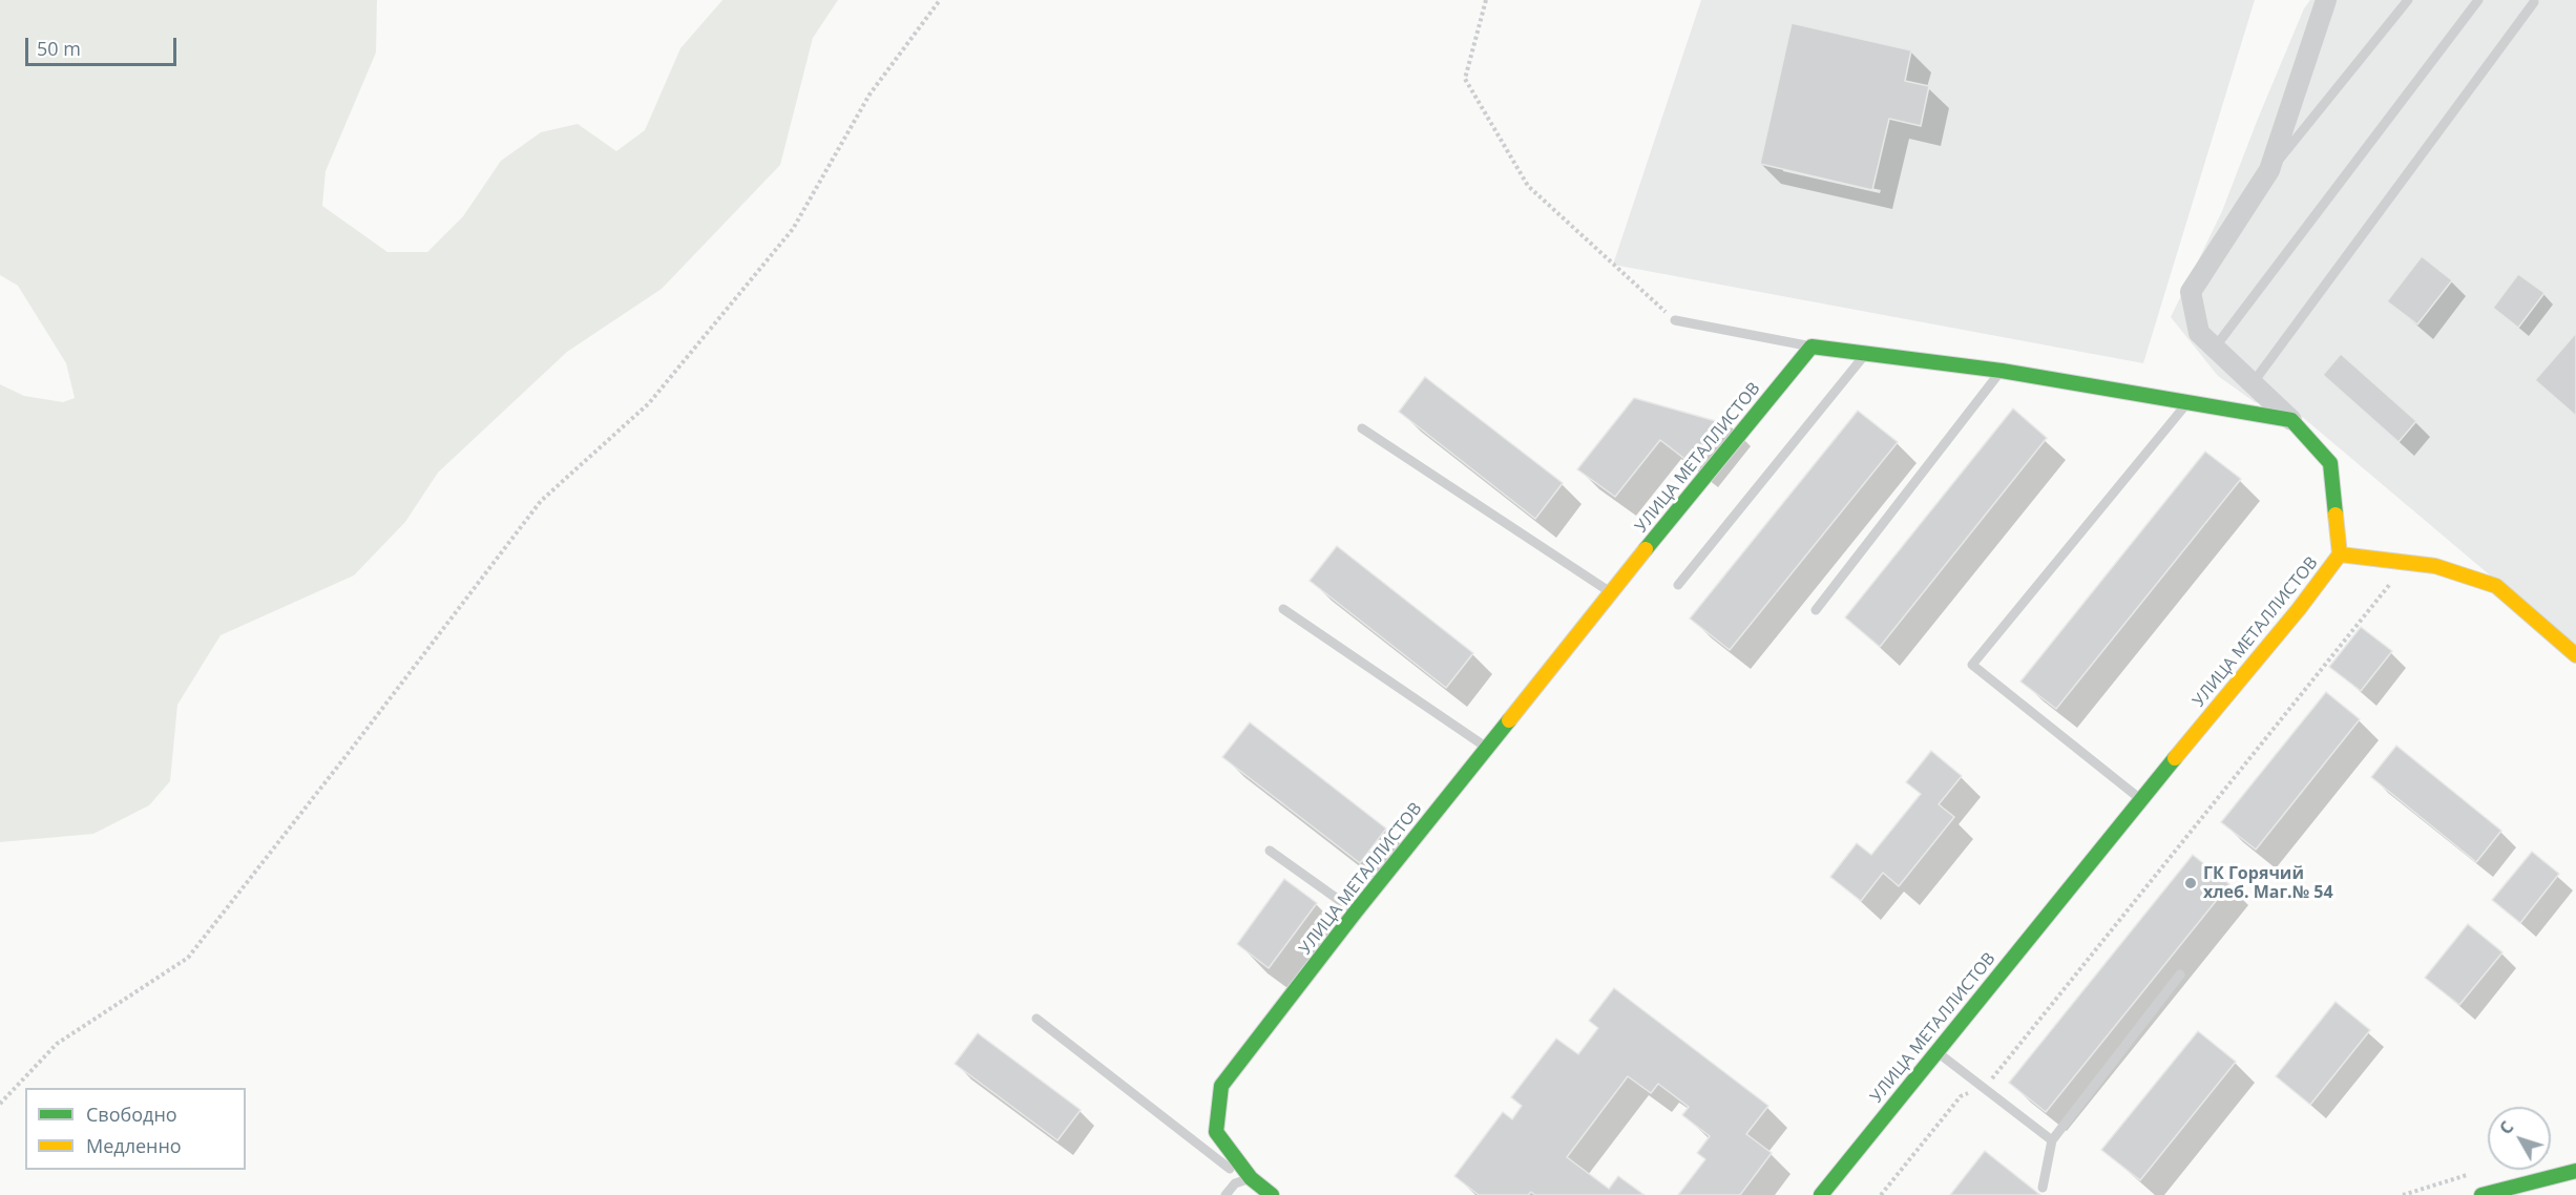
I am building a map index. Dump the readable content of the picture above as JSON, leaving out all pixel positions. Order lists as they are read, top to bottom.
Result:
{
  "streets": {
    "street": ["УЛИЦА МЕТАЛЛИСТОВ"]
  },
  "places": ["ГК Горячий хлеб. Маг.№ 54"],
  "legend": ["Свободно", "Медленно"],
  "scale_bar": "50 m",
  "north": "top left"
}
